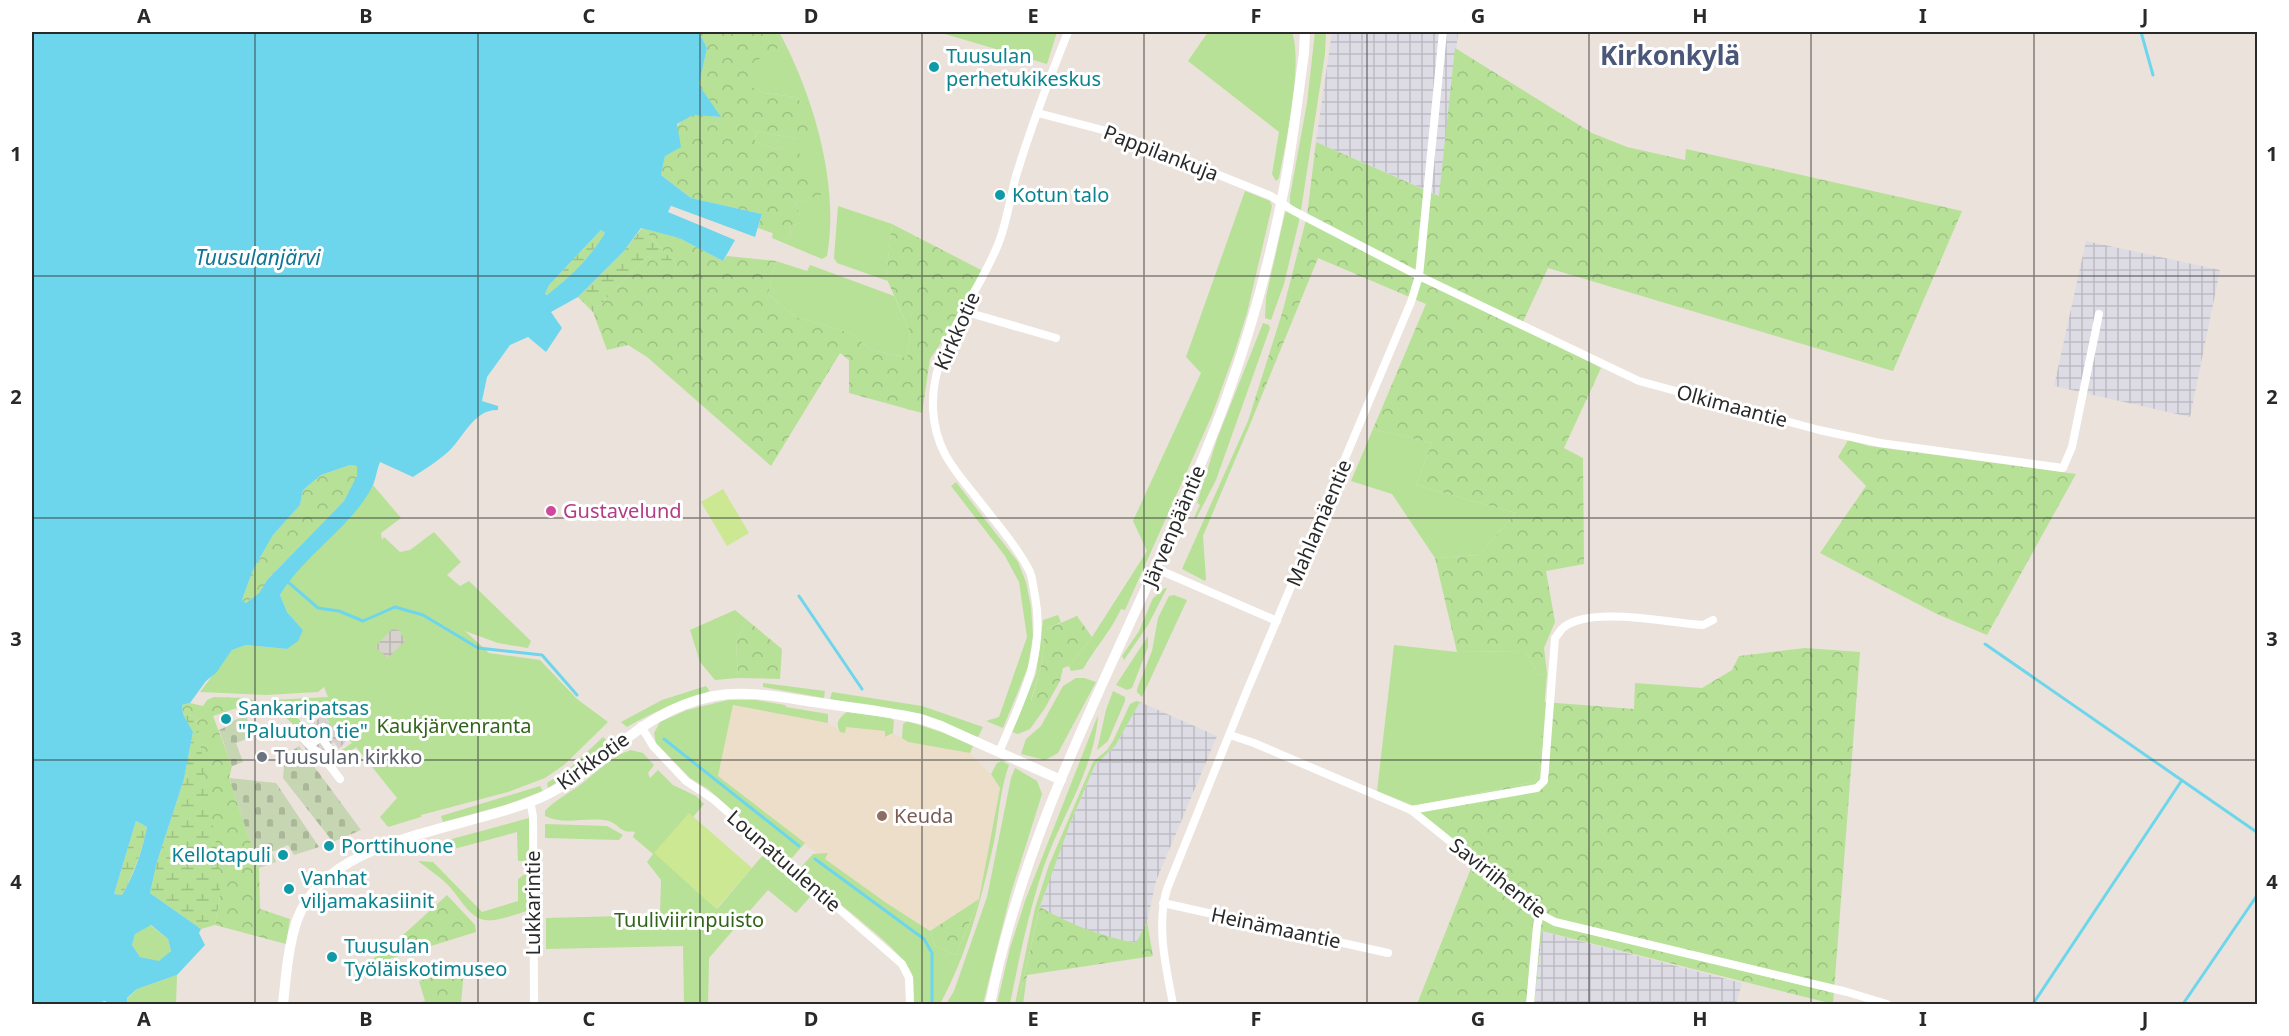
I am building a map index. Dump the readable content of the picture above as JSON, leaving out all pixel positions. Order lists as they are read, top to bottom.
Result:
{
  "streets": {
    "main road": ["Kirkkotie", "Järvenpääntie"],
    "street": [
      "Pappilankuja",
      "Olkimaantie",
      "Mahlamäentie",
      "Lounatuulentie",
      "Saviriihentie",
      "Lukkarintie",
      "Heinämaantie"
    ]
  },
  "crossings": [
    ["Pappilankuja", "Kirkkotie"],
    ["Pappilankuja", "Olkimaantie"],
    ["Pappilankuja", "Järvenpääntie"],
    ["Kirkkotie", "Järvenpääntie"],
    ["Kirkkotie", "Lounatuulentie"],
    ["Kirkkotie", "Lukkarintie"],
    ["Olkimaantie", "Mahlamäentie"],
    ["Olkimaantie", "Järvenpääntie"],
    ["Mahlamäentie", "Saviriihentie"],
    ["Mahlamäentie", "Heinämaantie"]
  ],
  "districts": ["Kirkonkylä"],
  "water": ["Tuusulanjärvi"],
  "parks": ["Kaukjärvenranta", "Tuuliviirinpuisto"],
  "places": [
    "Tuusulan perhetukikeskus",
    "Kotun talo",
    "Gustavelund",
    "Sankaripatsas \"Paluuton tie\"",
    "Tuusulan kirkko",
    "Keuda",
    "Porttihuone",
    "Kellotapuli",
    "Vanhat viljamakasiinit",
    "Tuusulan Työläiskotimuseo"
  ],
  "grid": {
    "columns": [
      "A",
      "B",
      "C",
      "D",
      "E",
      "F",
      "G",
      "H",
      "I",
      "J"
    ],
    "rows": [
      "1",
      "2",
      "3",
      "4"
    ]
  }
}
